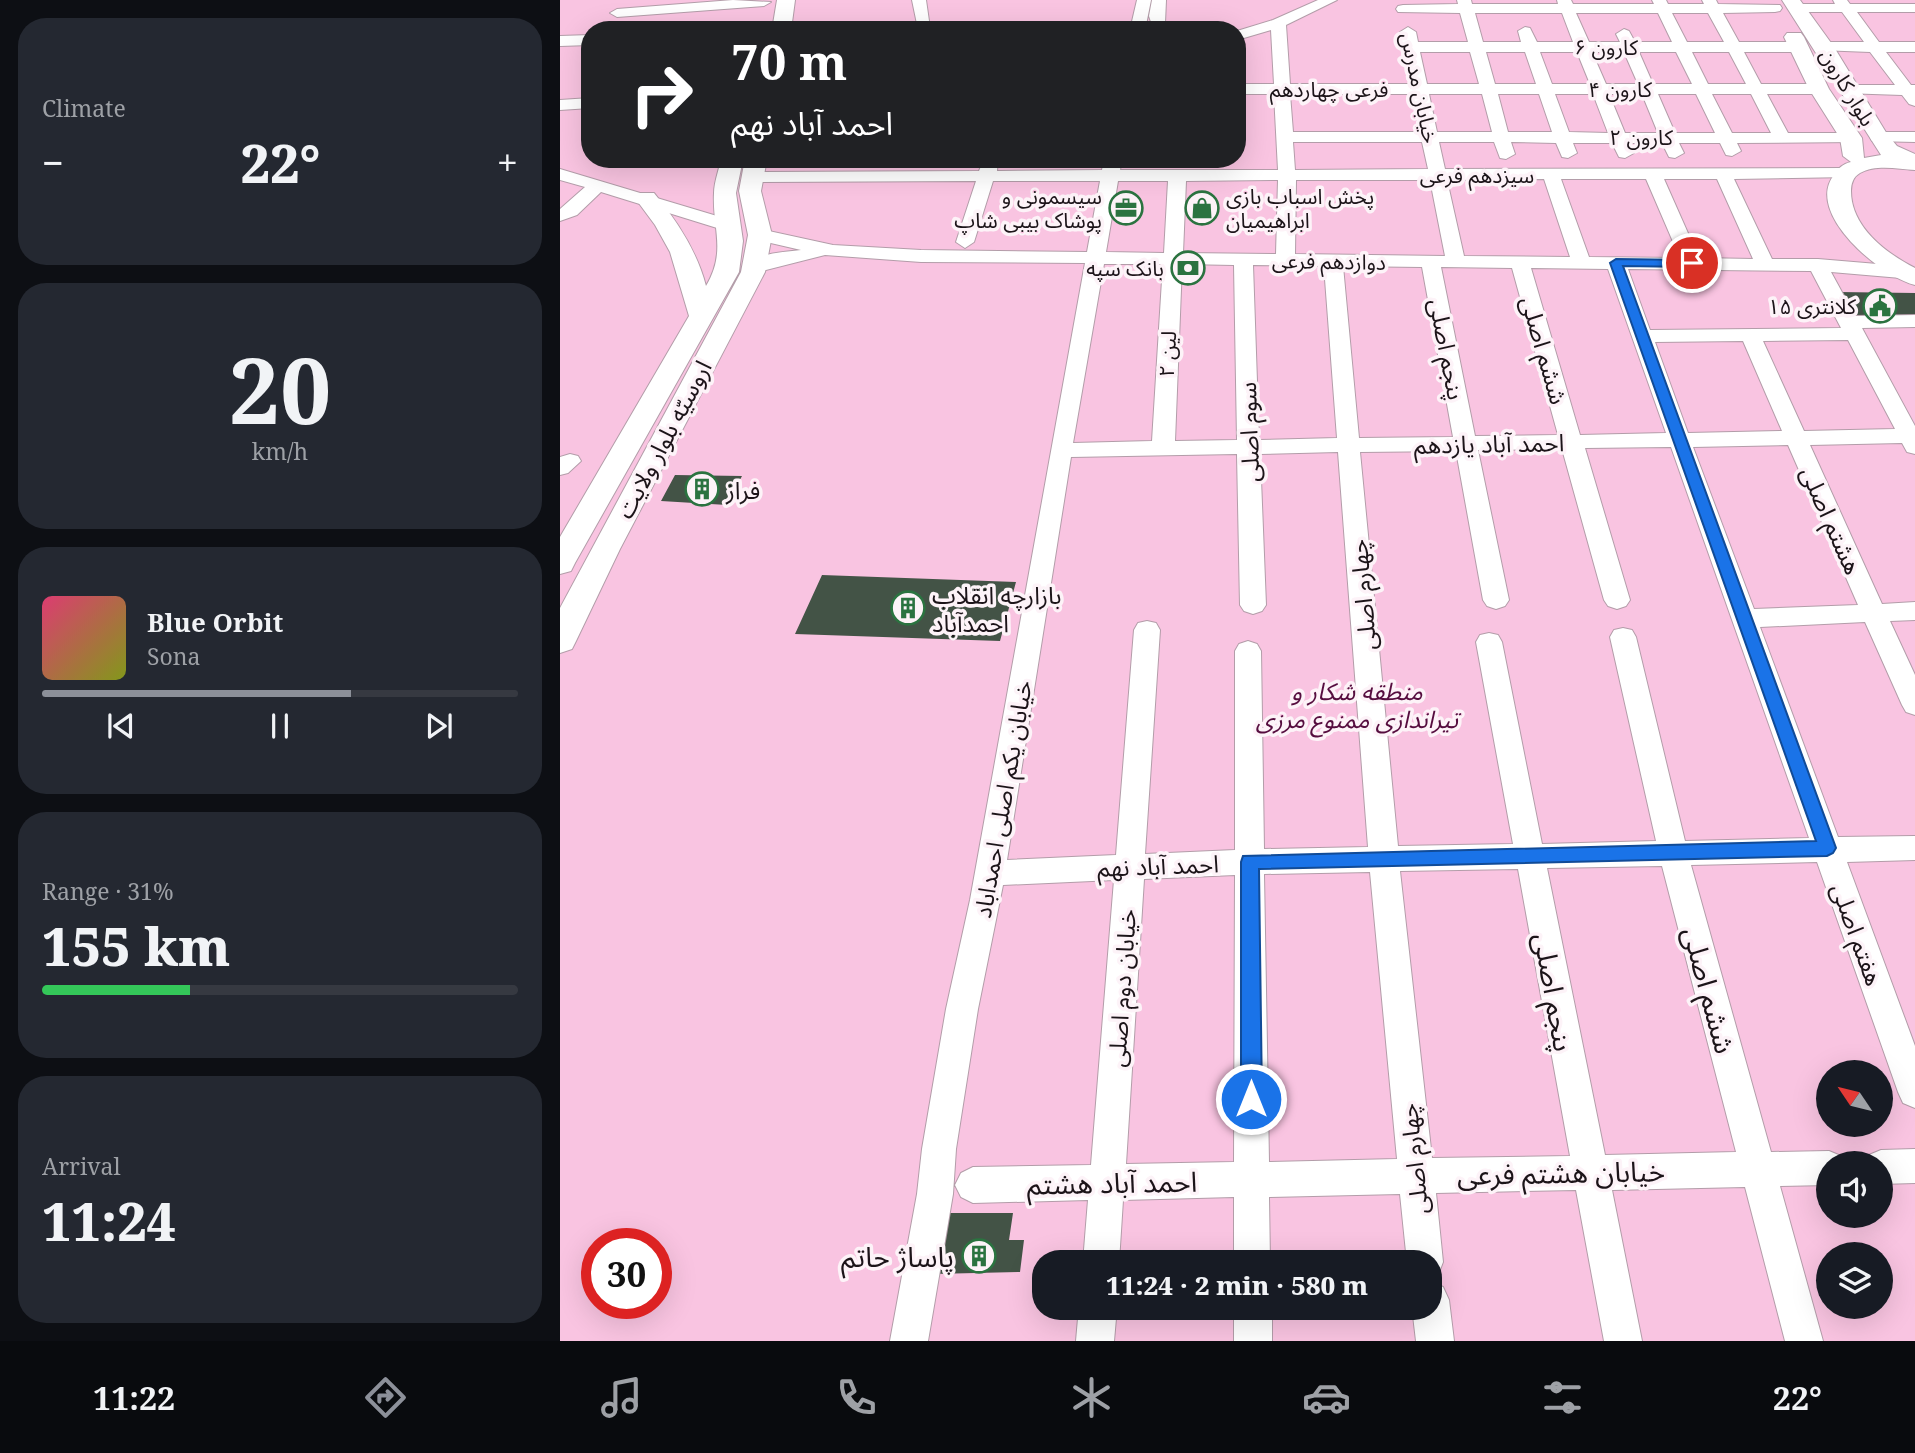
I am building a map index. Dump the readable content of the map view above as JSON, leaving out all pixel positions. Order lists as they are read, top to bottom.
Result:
{
  "streets": {
    "main road": ["بلوار کارون", "اروسیّه بلوار ولایت"],
    "street": [
      "کارون ۶",
      "خیابان مدرس",
      "فرعی چهاردهم",
      "کارون ۴",
      "کارون ۲",
      "سیزدهم فرعی",
      "دوازدهم فرعی",
      "پنجم اصلی",
      "ششم اصلی",
      "لین ۲",
      "سوم اصلی",
      "احمد آباد یازدهم",
      "هشتم اصلی",
      "چهارم اصلی",
      "خیابان یکم اصلی احمداباد",
      "احمد آباد نهم",
      "هفتم اصلی",
      "خیابان دوم اصلی",
      "خیابان هشتم فرعی",
      "احمد آباد هشتم"
    ]
  },
  "crossings": [
    ["کارون ۶", "بلوار کارون"],
    ["کارون ۶", "خیابان مدرس"],
    ["بلوار کارون", "کارون ۴"],
    ["بلوار کارون", "کارون ۲"],
    ["بلوار کارون", "سیزدهم فرعی"],
    ["بلوار کارون", "دوازدهم فرعی"],
    ["خیابان مدرس", "فرعی چهاردهم"],
    ["خیابان مدرس", "کارون ۴"],
    ["خیابان مدرس", "کارون ۲"],
    ["خیابان مدرس", "سیزدهم فرعی"],
    ["خیابان مدرس", "دوازدهم فرعی"],
    ["فرعی چهاردهم", "کارون ۴"],
    ["سیزدهم فرعی", "لین ۲"],
    ["سیزدهم فرعی", "خیابان یکم اصلی احمداباد"],
    ["دوازدهم فرعی", "پنجم اصلی"],
    ["دوازدهم فرعی", "ششم اصلی"],
    ["دوازدهم فرعی", "لین ۲"],
    ["دوازدهم فرعی", "سوم اصلی"],
    ["دوازدهم فرعی", "اروسیّه بلوار ولایت"],
    ["دوازدهم فرعی", "چهارم اصلی"],
    ["دوازدهم فرعی", "خیابان یکم اصلی احمداباد"],
    ["دوازدهم فرعی", "هفتم اصلی"],
    ["پنجم اصلی", "احمد آباد یازدهم"],
    ["پنجم اصلی", "احمد آباد نهم"],
    ["پنجم اصلی", "خیابان هشتم فرعی"],
    ["ششم اصلی", "احمد آباد یازدهم"],
    ["ششم اصلی", "احمد آباد نهم"],
    ["ششم اصلی", "خیابان هشتم فرعی"],
    ["لین ۲", "احمد آباد یازدهم"],
    ["سوم اصلی", "احمد آباد یازدهم"],
    ["احمد آباد یازدهم", "هشتم اصلی"],
    ["احمد آباد یازدهم", "چهارم اصلی"],
    ["احمد آباد یازدهم", "خیابان یکم اصلی احمداباد"],
    ["احمد آباد یازدهم", "هفتم اصلی"],
    ["چهارم اصلی", "احمد آباد نهم"],
    ["چهارم اصلی", "خیابان هشتم فرعی"],
    ["خیابان یکم اصلی احمداباد", "احمد آباد نهم"],
    ["احمد آباد نهم", "هفتم اصلی"],
    ["احمد آباد نهم", "خیابان دوم اصلی"],
    ["خیابان دوم اصلی", "احمد آباد هشتم"],
    ["خیابان هشتم فرعی", "احمد آباد هشتم"]
  ],
  "parks": ["منطقه شکار و تیراندازی ممنوع مرزی"],
  "places": {
    "office": ["سیسمونی و پوشاک بیبی شاپ"],
    "shop": ["پخش اسباب بازی ابراهیمیان"],
    "bank": ["بانک سپه"],
    "public building": ["کلانتری ۱۵"],
    "building": ["فراز", "بازارچه انقلاب احمدآباد", "پاساژ حاتم"]
  },
  "north": "top left",
  "page": {
    "tile": [
      "Climate",
      ["20", "km/h"],
      ["Range · 31%", "155 km"],
      ["Arrival", "11:24"]
    ],
    "turn": ["70 m", "احمد آباد نهم"],
    "heat": ["−", "22°", "+"],
    "song": ["Blue Orbit", "Sona"],
    "limit": "30",
    "trip": "11:24 · 2 min · 580 m",
    "tabs": ["11:22", "22°"]
  }
}
